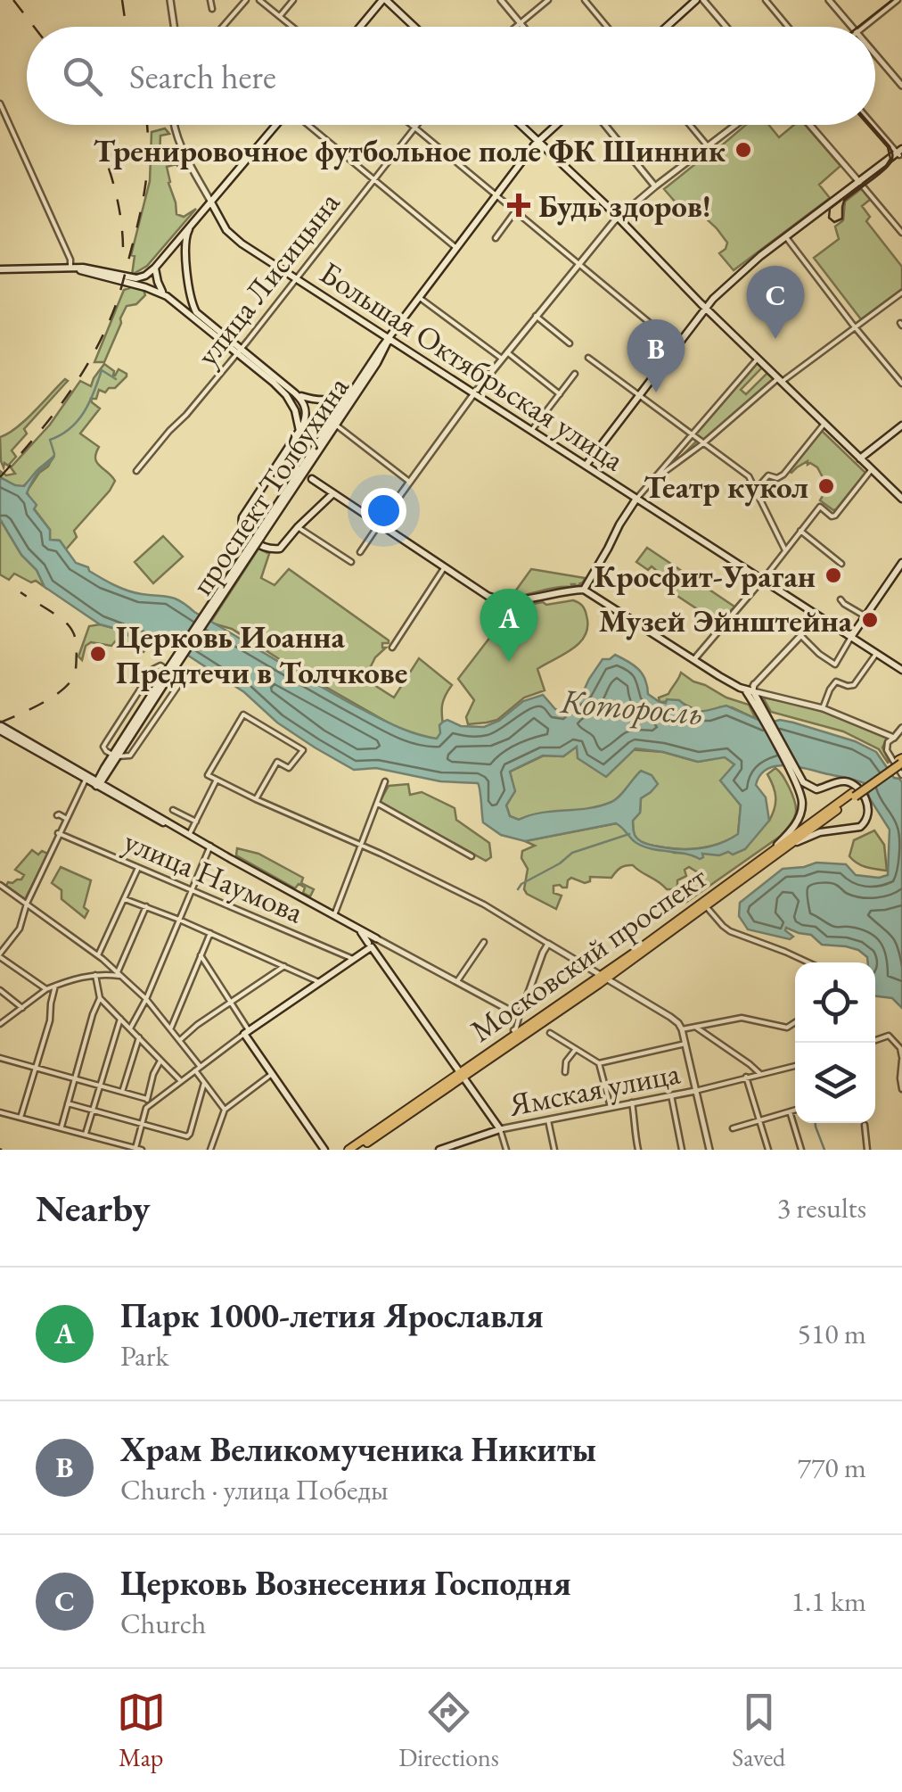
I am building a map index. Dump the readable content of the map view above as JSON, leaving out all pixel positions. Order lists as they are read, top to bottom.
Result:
{
  "streets": {
    "main road": [
      "Большая Октябрьская улица",
      "проспект Толбухина",
      "Московский проспект",
      "Ямская улица"
    ],
    "street": ["улица Лисицына", "улица Наумова"]
  },
  "crossings": [
    ["улица Лисицына", "Большая Октябрьская улица"],
    ["Большая Октябрьская улица", "проспект Толбухина"]
  ],
  "water": ["Которосль"],
  "places": {
    "other": [
      "Тренировочное футбольное поле ФК Шинник",
      "Театр кукол",
      "Кросфит-Ураган",
      "Музей Эйнштейна",
      "Церковь Иоанна Предтечи в Толчкове"
    ],
    "health": ["Будь здоров!"]
  },
  "page": {
    "search": "Search here",
    "pins": ["C", "B", "A"],
    "heading": ["Nearby", "3 results"],
    "list": [
      {
        "mark": "A",
        "name": "Парк 1000-летия Ярославля",
        "note": "Park",
        "value": "510 m"
      },
      {
        "mark": "B",
        "name": "Храм Великомученика Никиты",
        "note": "Church · улица Победы",
        "value": "770 m"
      },
      {
        "mark": "C",
        "name": "Церковь Вознесения Господня",
        "note": "Church",
        "value": "1.1 km"
      }
    ],
    "nav": ["Map", "Directions", "Saved"]
  }
}
